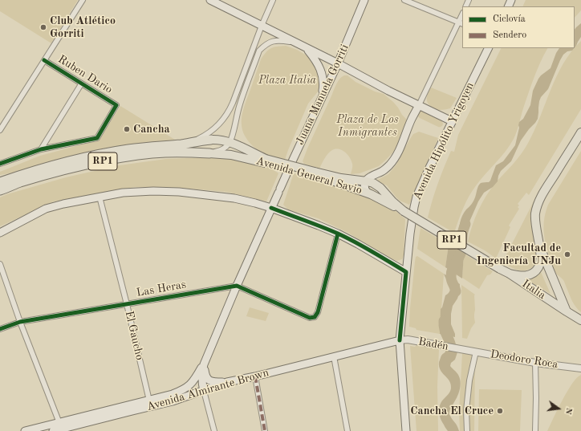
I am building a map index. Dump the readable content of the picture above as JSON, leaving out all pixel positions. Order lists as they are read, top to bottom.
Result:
{
  "streets": {
    "highway": ["RP1", "Avenida General Savio"],
    "main road": [
      "Juana Manuela Gorriti",
      "Avenida Hipólito Yrigoyen",
      "Italia",
      "Avenida Almirante Brown"
    ],
    "street": [
      "Ruben Dario",
      "Las Heras",
      "El Gaucho",
      "Badén",
      "Deodoro Roca"
    ]
  },
  "crossings": [
    ["Juana Manuela Gorriti", "Las Heras"],
    ["Juana Manuela Gorriti", "Avenida Almirante Brown"],
    ["Avenida Hipólito Yrigoyen", "Badén"],
    ["Avenida Hipólito Yrigoyen", "Avenida Almirante Brown"],
    ["RP1", "Avenida General Savio"],
    ["Avenida General Savio", "Italia"],
    ["Las Heras", "El Gaucho"],
    ["El Gaucho", "Avenida Almirante Brown"],
    ["Badén", "Deodoro Roca"],
    ["Badén", "Avenida Almirante Brown"]
  ],
  "parks": ["Plaza Italia", "Plaza de Los Inmigrantes"],
  "places": [
    "Club Atlético Gorriti",
    "Cancha",
    "Facultad de Ingeniería UNJu",
    "Cancha El Cruce"
  ],
  "legend": ["Ciclovía", "Sendero"],
  "north": "right"
}
